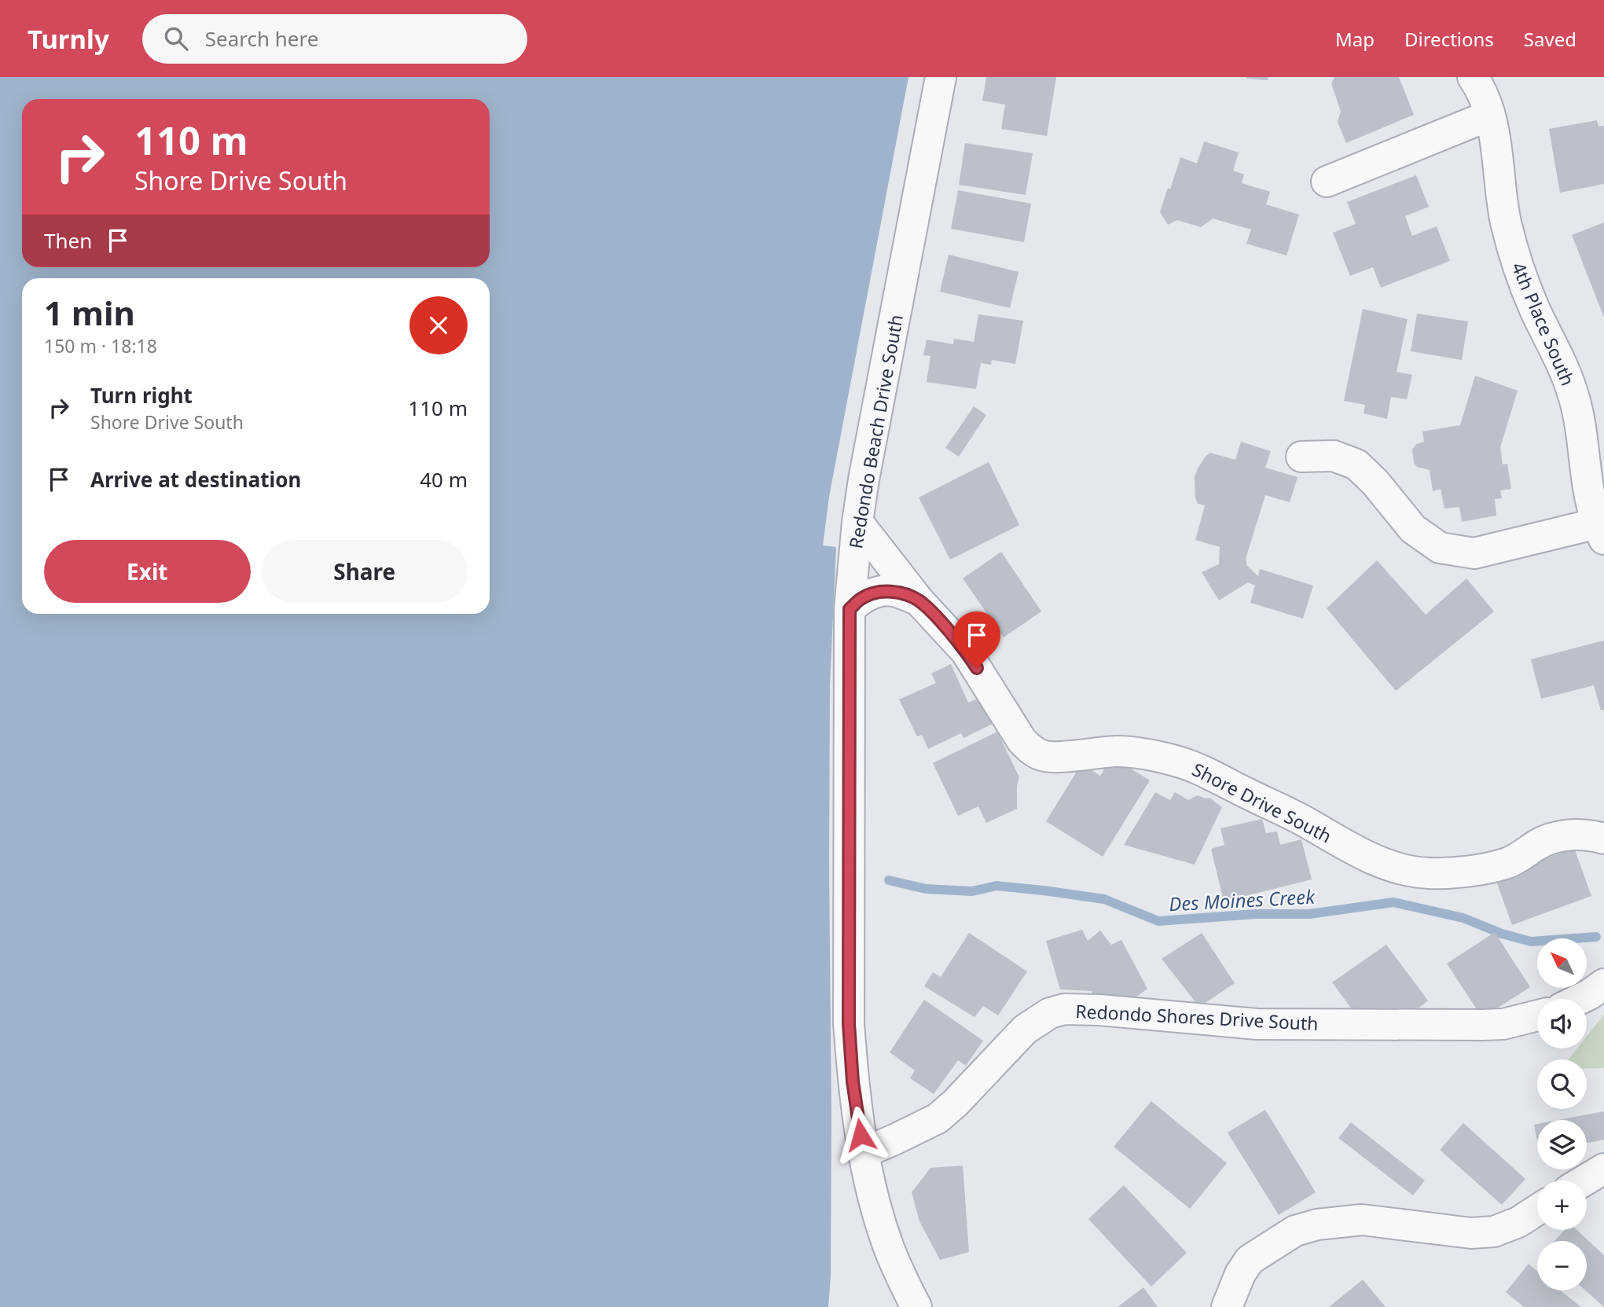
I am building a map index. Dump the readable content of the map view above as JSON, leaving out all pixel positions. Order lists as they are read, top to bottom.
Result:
{
  "streets": {
    "street": [
      "4th Place South",
      "Redondo Beach Drive South",
      "Shore Drive South",
      "Redondo Shores Drive South"
    ]
  },
  "crossings": [
    ["Redondo Beach Drive South", "Shore Drive South"],
    ["Redondo Beach Drive South", "Redondo Shores Drive South"]
  ],
  "water": ["Des Moines Creek"],
  "north": "top left",
  "page": {
    "header": "Turnly",
    "search": "Search here",
    "nav": ["Map", "Directions", "Saved"],
    "turn": ["110 m", "Shore Drive South"],
    "then": "Then",
    "heading": ["1 min", "150 m · 18:18"],
    "list": [
      {
        "name": "Turn right",
        "note": "Shore Drive South",
        "value": "110 m"
      },
      {
        "name": "Arrive at destination",
        "value": "40 m"
      }
    ],
    "buttons": ["Exit", "Share"],
    "map_buttons": ["+", "−"]
  }
}
